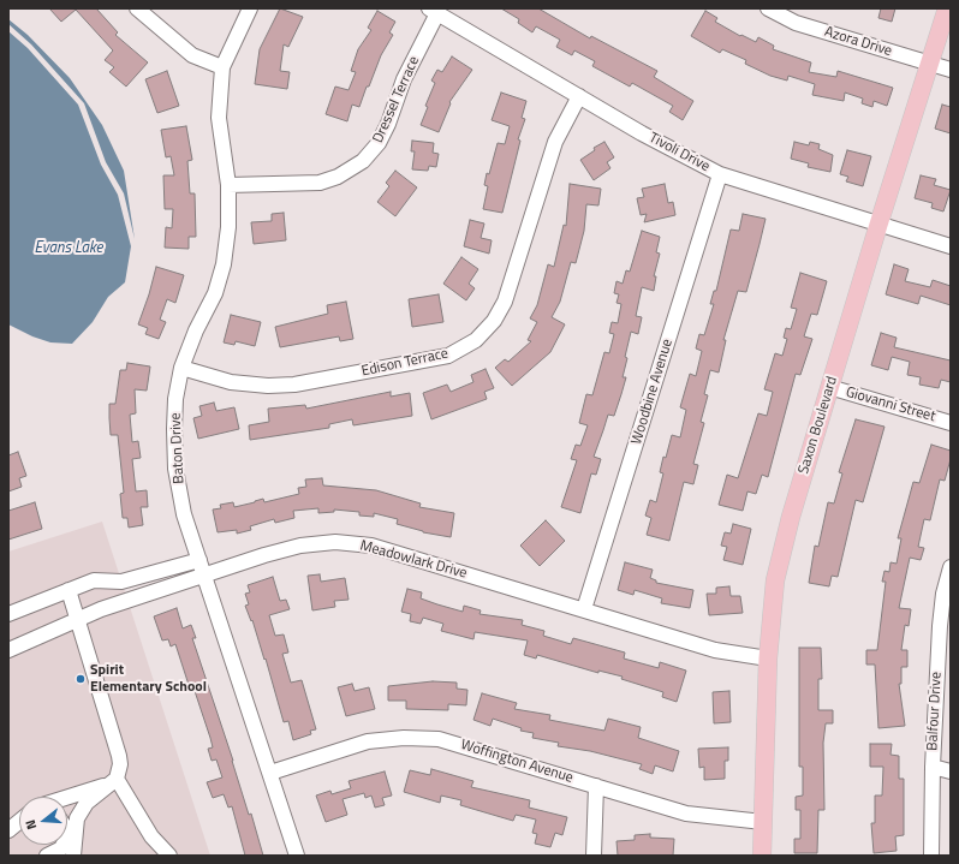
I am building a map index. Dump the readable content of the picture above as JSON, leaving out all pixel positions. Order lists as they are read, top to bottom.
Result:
{
  "streets": {
    "main road": ["Saxon Boulevard"],
    "street": [
      "Azora Drive",
      "Dressel Terrace",
      "Tivoli Drive",
      "Edison Terrace",
      "Woodbine Avenue",
      "Giovanni Street",
      "Baton Drive",
      "Meadowlark Drive",
      "Balfour Drive",
      "Woffington Avenue"
    ]
  },
  "crossings": [
    ["Azora Drive", "Saxon Boulevard"],
    ["Dressel Terrace", "Tivoli Drive"],
    ["Dressel Terrace", "Baton Drive"],
    ["Tivoli Drive", "Edison Terrace"],
    ["Tivoli Drive", "Woodbine Avenue"],
    ["Tivoli Drive", "Saxon Boulevard"],
    ["Edison Terrace", "Baton Drive"],
    ["Woodbine Avenue", "Meadowlark Drive"],
    ["Giovanni Street", "Saxon Boulevard"],
    ["Saxon Boulevard", "Meadowlark Drive"],
    ["Saxon Boulevard", "Woffington Avenue"],
    ["Baton Drive", "Meadowlark Drive"],
    ["Baton Drive", "Woffington Avenue"]
  ],
  "water": ["Evans Lake"],
  "places": ["Spirit Elementary School"],
  "north": "left"
}
